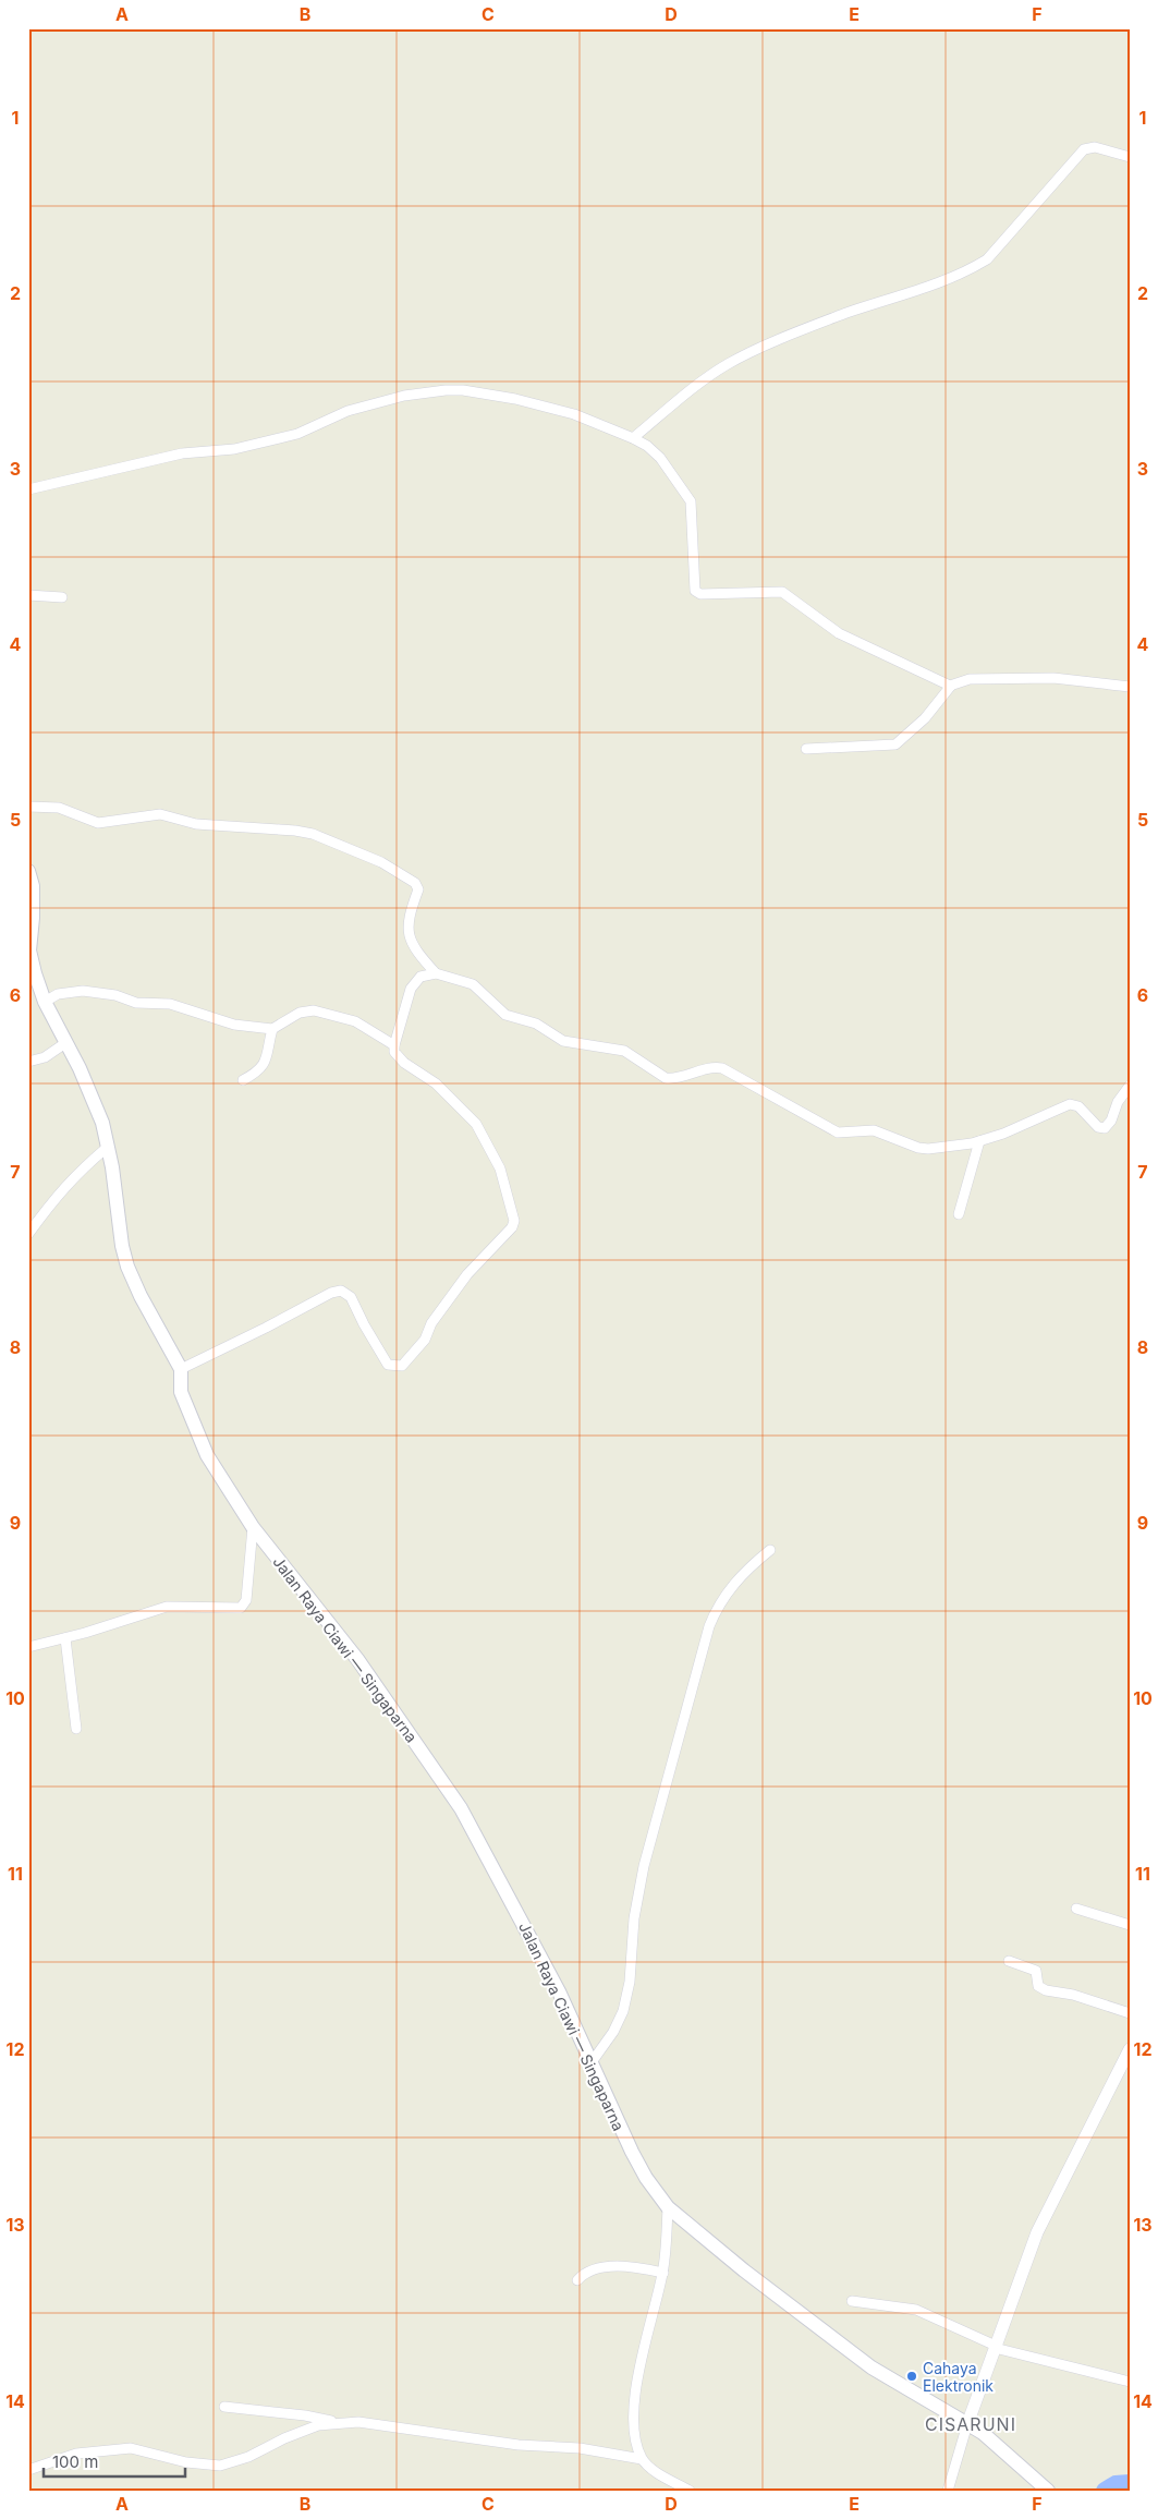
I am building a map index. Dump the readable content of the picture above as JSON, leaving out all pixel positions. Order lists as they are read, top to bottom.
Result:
{
  "streets": {
    "main road": ["Jalan Raya Ciawi — Singaparna"]
  },
  "districts": ["CISARUNI"],
  "places": ["Cahaya Elektronik"],
  "scale_bar": "100 m",
  "grid": {
    "columns": [
      "A",
      "B",
      "C",
      "D",
      "E",
      "F"
    ],
    "rows": [
      "1",
      "2",
      "3",
      "4",
      "5",
      "6",
      "7",
      "8",
      "9",
      "10",
      "11",
      "12",
      "13",
      "14"
    ]
  }
}
